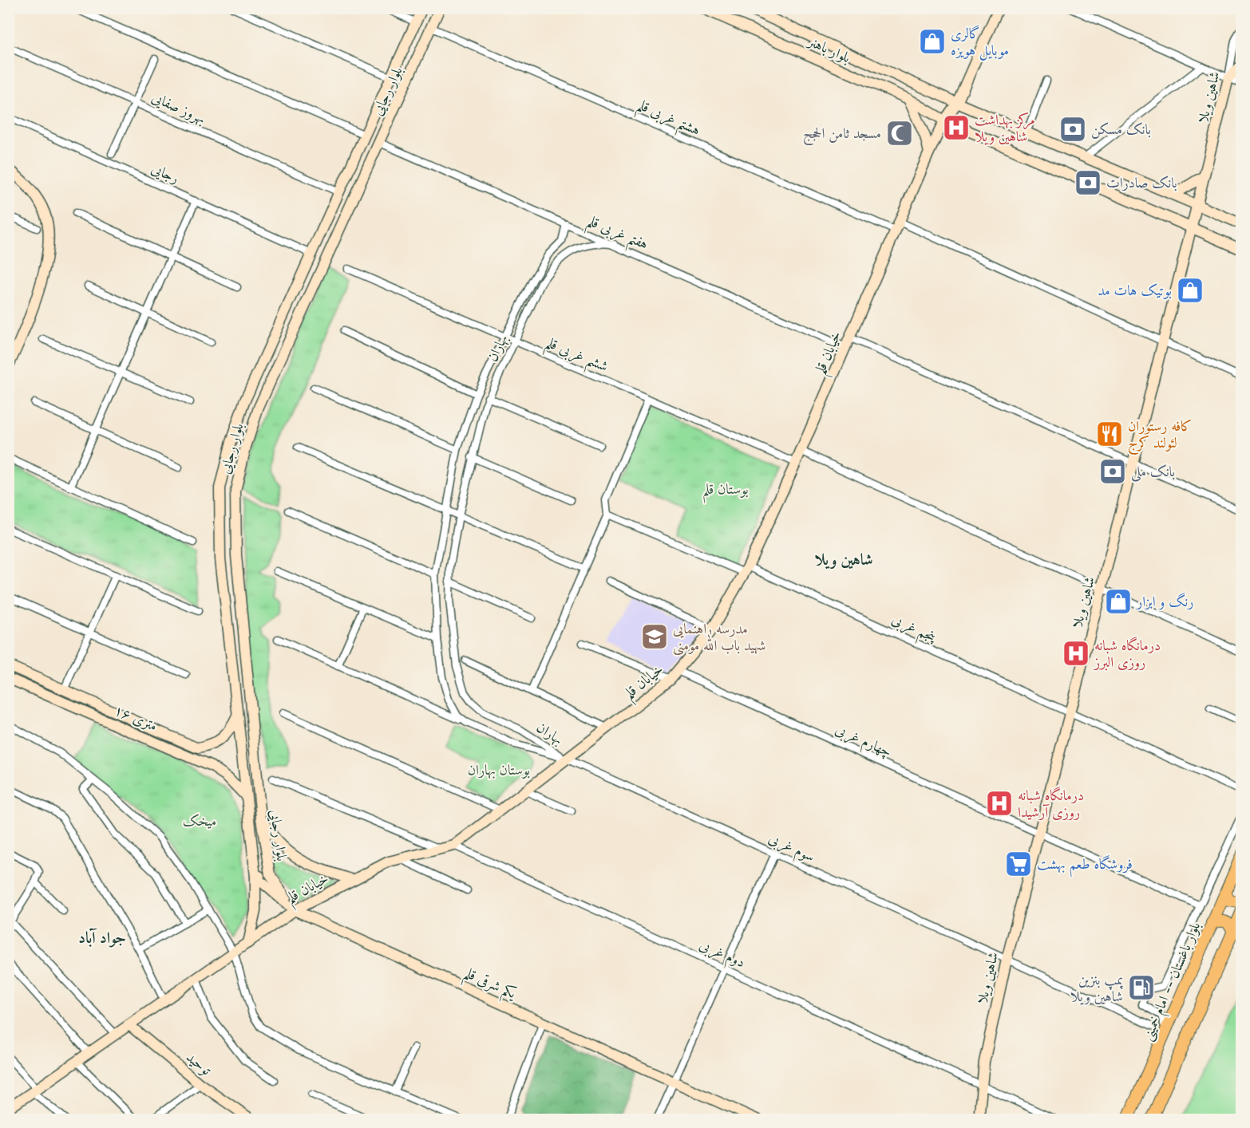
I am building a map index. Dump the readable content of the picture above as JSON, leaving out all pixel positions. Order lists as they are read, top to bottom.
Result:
{
  "streets": {
    "main road": ["بلوار باغستان -- امام خمینی"],
    "street": [
      "بلوار باهنر",
      "بلوار رجایی",
      "شاهین ویلا",
      "بهروز صفایی",
      "هشتم غربی قلم",
      "رجایی",
      "هفتم غربی قلم",
      "بهاران",
      "خیابان قلم",
      "ششم غربی قلم",
      "پنجم غربی",
      "۱۶ متری",
      "چهارم غربی",
      "سوم غربی",
      "دوم غربی",
      "یکم شرقی قلم",
      "توحید"
    ]
  },
  "crossings": [
    ["بلوار باهنر", "شاهین ویلا"],
    ["بلوار باهنر", "خیابان قلم"],
    ["بلوار رجایی", "بهروز صفایی"],
    ["بلوار رجایی", "هشتم غربی قلم"],
    ["بلوار رجایی", "رجایی"],
    ["بلوار رجایی", "هفتم غربی قلم"],
    ["بلوار رجایی", "خیابان قلم"],
    ["بلوار رجایی", "۱۶ متری"],
    ["بلوار رجایی", "یکم شرقی قلم"],
    ["شاهین ویلا", "هشتم غربی قلم"],
    ["شاهین ویلا", "پنجم غربی"],
    ["شاهین ویلا", "چهارم غربی"],
    ["شاهین ویلا", "سوم غربی"],
    ["شاهین ویلا", "دوم غربی"],
    ["هشتم غربی قلم", "خیابان قلم"],
    ["هفتم غربی قلم", "بهاران"],
    ["هفتم غربی قلم", "خیابان قلم"],
    ["بهاران", "خیابان قلم"],
    ["بهاران", "ششم غربی قلم"],
    ["بهاران", "سوم غربی"],
    ["خیابان قلم", "ششم غربی قلم"],
    ["خیابان قلم", "پنجم غربی"],
    ["خیابان قلم", "چهارم غربی"],
    ["خیابان قلم", "سوم غربی"],
    ["خیابان قلم", "دوم غربی"],
    ["خیابان قلم", "یکم شرقی قلم"],
    ["خیابان قلم", "توحید"]
  ],
  "districts": ["شاهین ویلا", "جواد آباد"],
  "parks": ["بوستان قلم", "بوستان بهاران", "میخک"],
  "places": {
    "shop": ["گالری موبایل هویزه", "بوتیک هات مد", "رنگ و ابزار"],
    "hospital": ["مرکز بهداشت شاهین ویلا", "درمانگاه شبانه روزی البرز", "درمانگاه شبانه روزی آرشیدا"],
    "bank": ["بانک مسکن", "بانک صادرات", "بانک ملی"],
    "mosque": ["مسجد ثامن الحجج"],
    "restaurant": ["کافه رستوران لئولند کرج"],
    "school or university": ["مدرسه راهنمایی شهید باب الله مومنی"],
    "supermarket": ["فروشگاه طعم بهشت"],
    "fuel station": ["پمپ بنزین شاهین ویلا"]
  }
}
